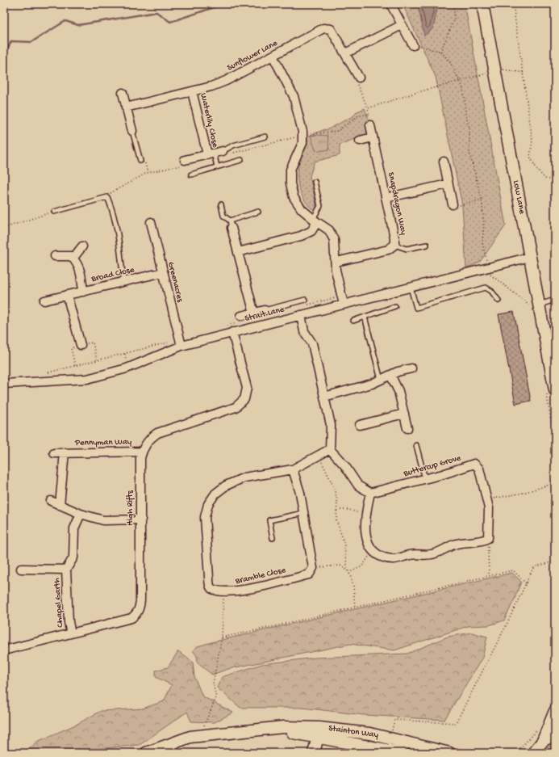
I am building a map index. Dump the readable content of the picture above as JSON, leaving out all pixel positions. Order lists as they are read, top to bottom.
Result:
{
  "streets": {
    "main road": ["Low Lane", "Stainton Way"],
    "street": [
      "Sunflower Lane",
      "Waterlily Close",
      "Snapdragon Way",
      "Broad Close",
      "Greenacres",
      "Strait Lane",
      "Pennyman Way",
      "Buttercup Grove",
      "High Rifts",
      "Bramble Close",
      "Chapel Garth"
    ]
  },
  "crossings": [
    ["Sunflower Lane", "Waterlily Close"],
    ["Low Lane", "Strait Lane"],
    ["Broad Close", "Greenacres"],
    ["Greenacres", "Strait Lane"],
    ["Strait Lane", "High Rifts"],
    ["Pennyman Way", "High Rifts"],
    ["High Rifts", "Chapel Garth"]
  ]
}
